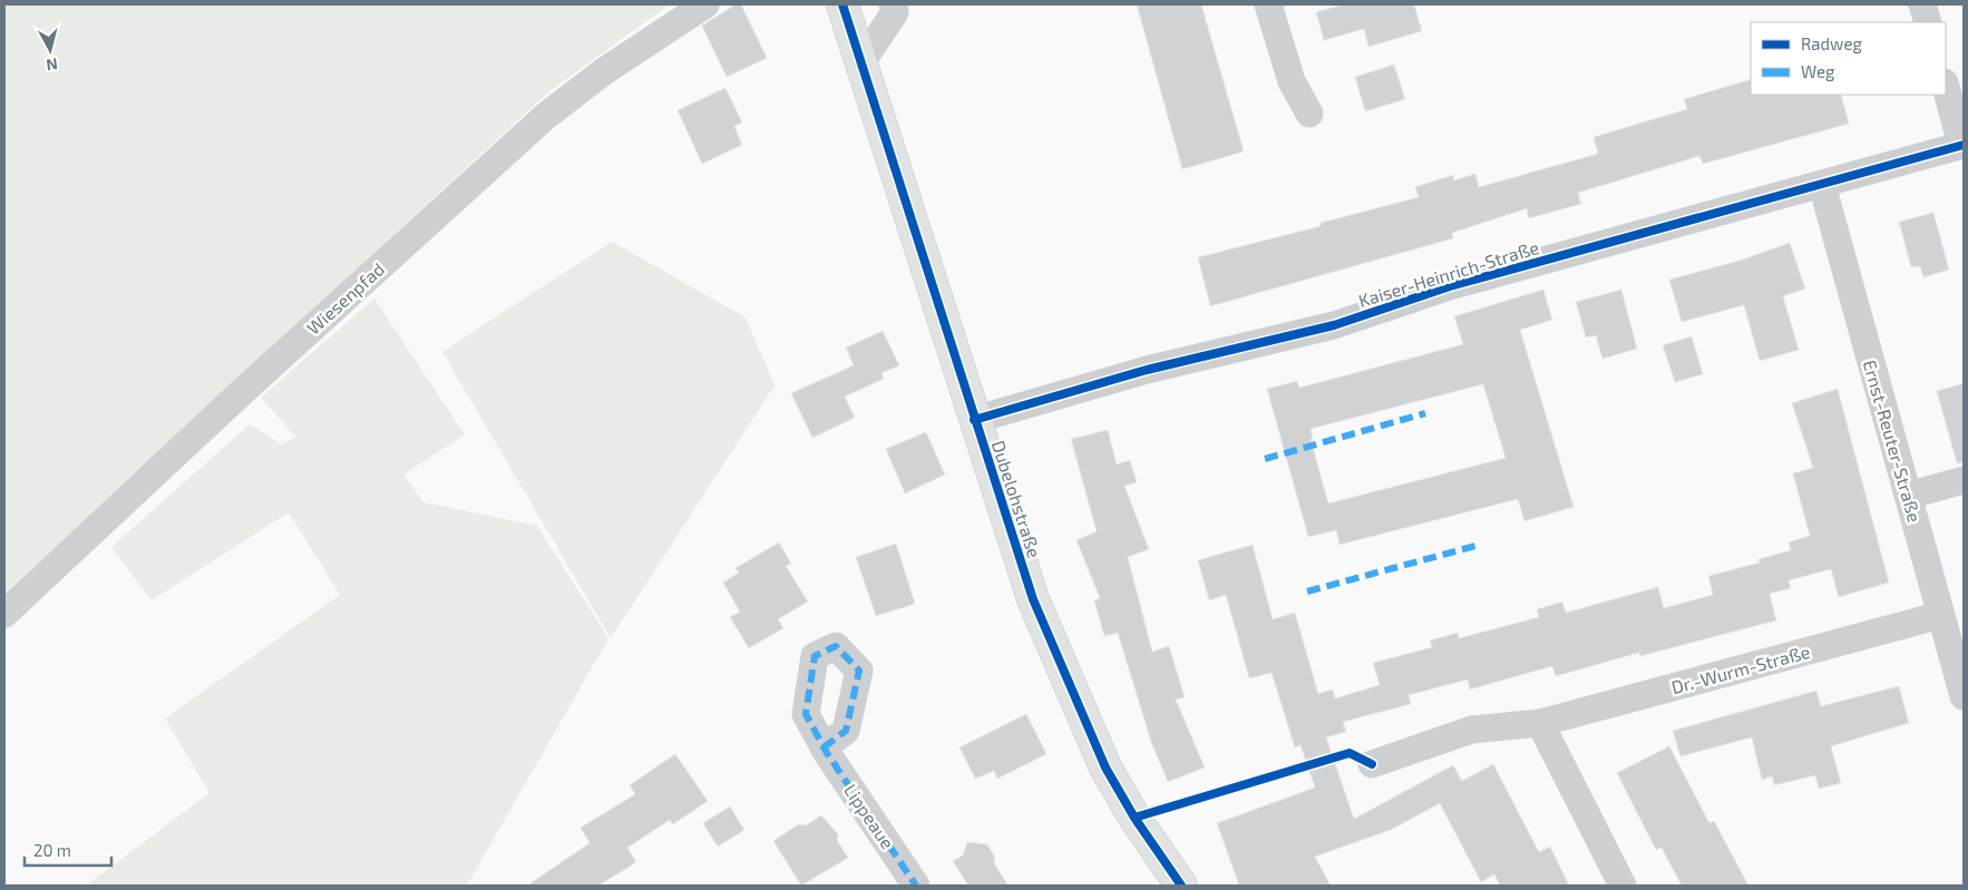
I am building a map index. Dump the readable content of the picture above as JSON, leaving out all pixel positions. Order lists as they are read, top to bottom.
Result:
{
  "streets": {
    "main road": ["Dubelohstraße"],
    "street": [
      "Kaiser-Heinrich-Straße",
      "Wiesenpfad",
      "Ernst-Reuter-Straße",
      "Dr.-Wurm-Straße",
      "Lippeaue"
    ]
  },
  "crossings": [
    ["Kaiser-Heinrich-Straße", "Ernst-Reuter-Straße"],
    ["Kaiser-Heinrich-Straße", "Dubelohstraße"],
    ["Ernst-Reuter-Straße", "Dr.-Wurm-Straße"]
  ],
  "legend": ["Radweg", "Weg"],
  "scale_bar": "20 m",
  "north": "bottom"
}
